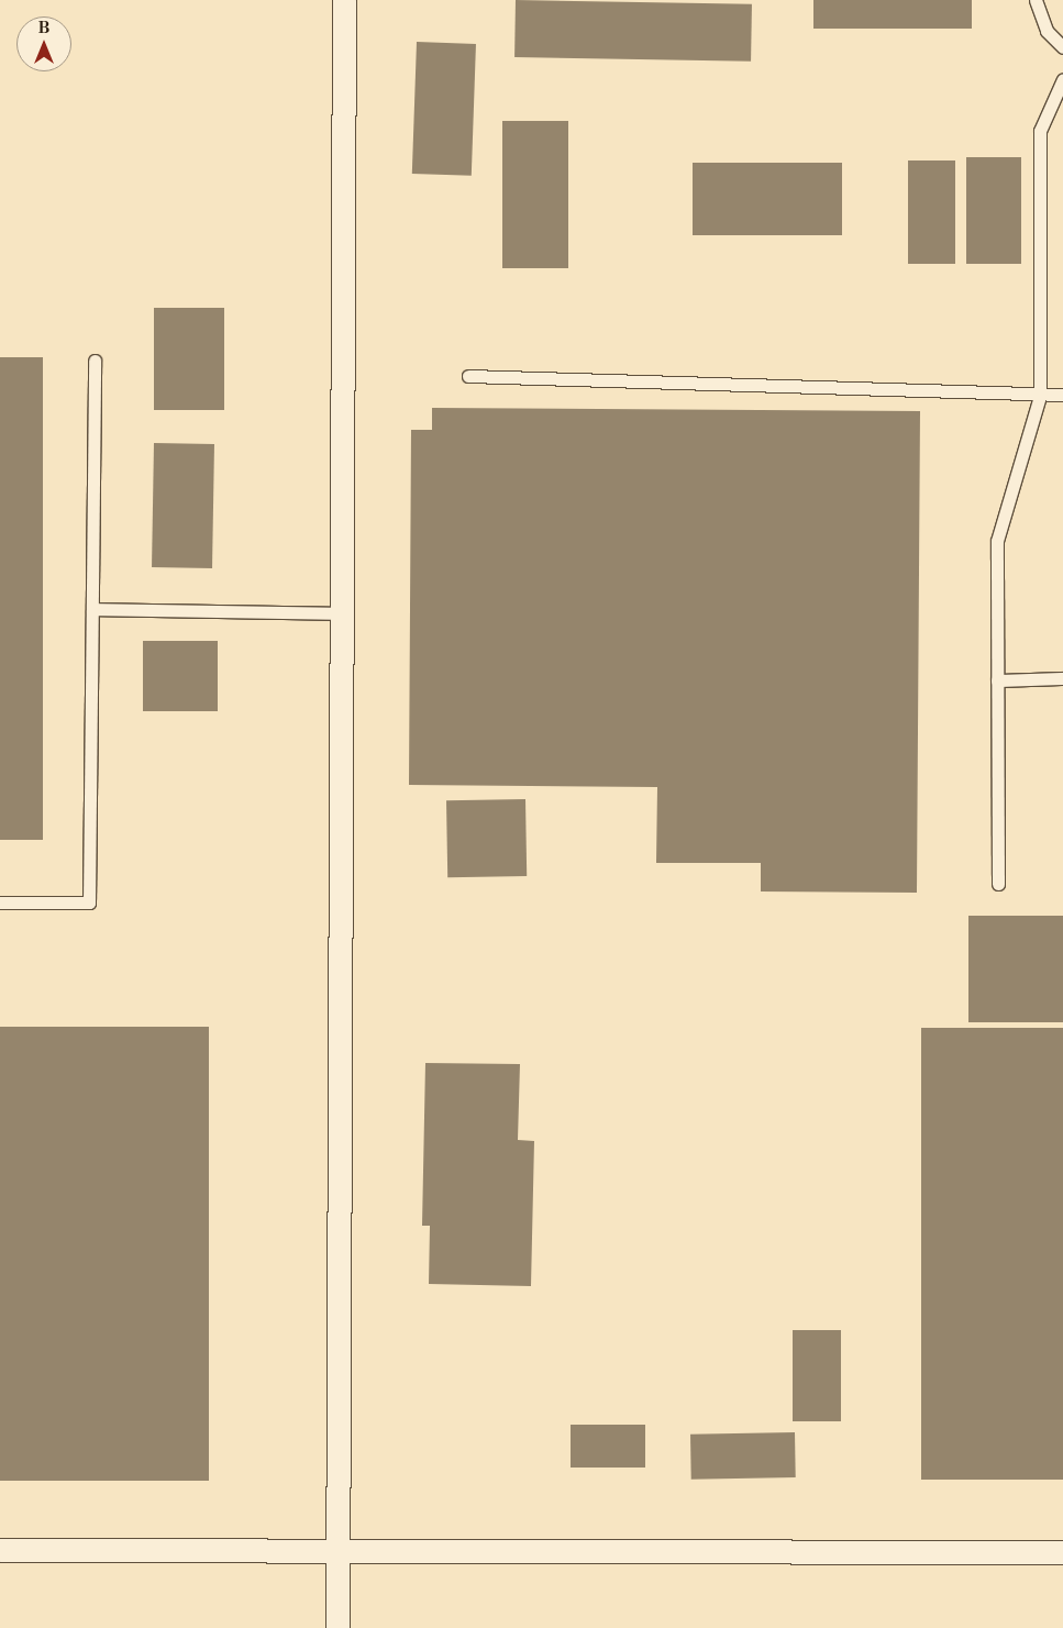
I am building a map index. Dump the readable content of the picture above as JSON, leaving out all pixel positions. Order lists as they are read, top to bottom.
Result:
{
  "north": "top"
}
